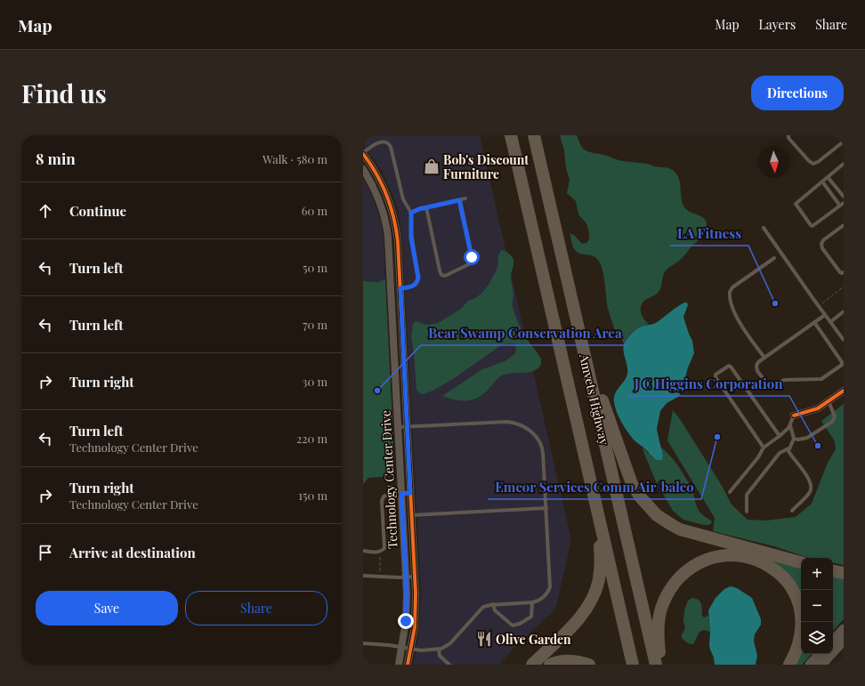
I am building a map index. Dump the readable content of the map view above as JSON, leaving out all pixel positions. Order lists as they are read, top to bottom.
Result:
{
  "streets": {
    "highway": ["Amvets Highway"],
    "street": ["Technology Center Drive"]
  },
  "places": {
    "shop": ["Bob's Discount Furniture"],
    "other": [
      "LA Fitness",
      "Bear Swamp Conservation Area",
      "Emcor Services Comm Air/balco",
      "J C Higgins Corporation"
    ],
    "restaurant": ["Olive Garden"]
  },
  "north": "bottom",
  "page": {
    "header": "Map",
    "nav": ["Map", "Layers", "Share"],
    "buttons": [
      "Directions",
      ["Save", "Share"]
    ],
    "title": "Find us",
    "heading": ["8 min", "Walk · 580 m"],
    "list": [
      ["Continue", "60 m"],
      ["Turn left", "50 m"],
      ["Turn left", "70 m"],
      ["Turn right", "30 m"],
      ["Turn left", "Technology Center Drive", "220 m"],
      ["Turn right", "Technology Center Drive", "150 m"],
      "Arrive at destination"
    ],
    "map_buttons": ["+", "−"]
  }
}
